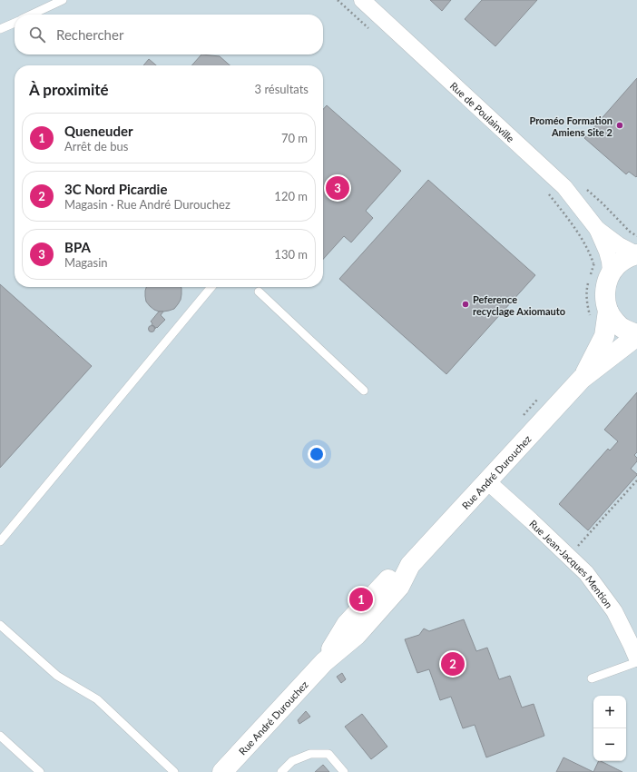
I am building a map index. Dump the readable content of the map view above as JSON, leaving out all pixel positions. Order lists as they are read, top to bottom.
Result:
{
  "streets": {
    "main road": ["Rue André Durouchez"],
    "street": ["Rue de Poulainville", "Rue Jean-Jacques Mention"]
  },
  "crossings": [
    ["Rue de Poulainville", "Rue André Durouchez"],
    ["Rue André Durouchez", "Rue Jean-Jacques Mention"]
  ],
  "places": ["Proméo Formation Amiens Site 2", "Peference recyclage Axiomauto"],
  "page": {
    "search": "Rechercher",
    "heading": ["À proximité", "3 résultats"],
    "list": [
      {
        "mark": "1",
        "name": "Queneuder",
        "note": "Arrêt de bus",
        "value": "70 m"
      },
      {
        "mark": "2",
        "name": "3C Nord Picardie",
        "note": "Magasin · Rue André Durouchez",
        "value": "120 m"
      },
      {
        "mark": "3",
        "name": "BPA",
        "note": "Magasin",
        "value": "130 m"
      }
    ],
    "pins": ["3", "1", "2"],
    "map_buttons": ["+", "−"]
  }
}
